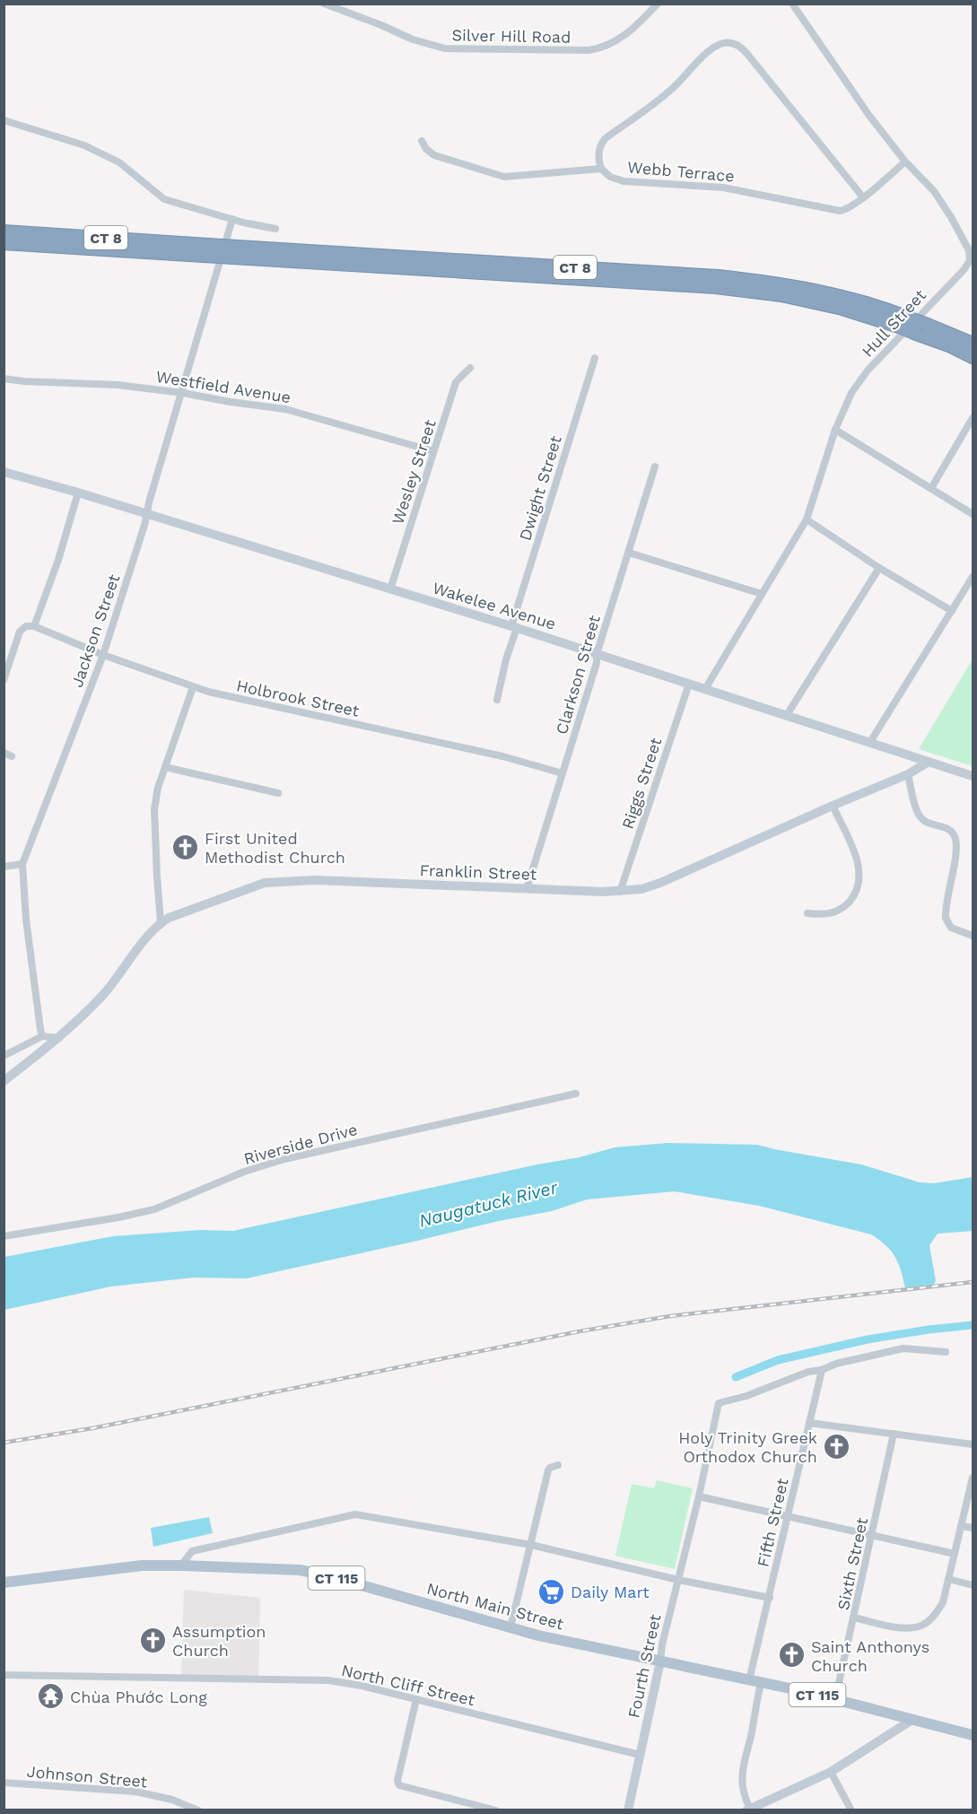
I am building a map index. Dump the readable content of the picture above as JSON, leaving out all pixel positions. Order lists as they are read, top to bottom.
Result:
{
  "streets": {
    "highway": ["CT 8"],
    "main road": [
      "Wakelee Avenue",
      "Franklin Street",
      "CT 115",
      "North Main Street",
      "Fourth Street"
    ],
    "street": [
      "Silver Hill Road",
      "Webb Terrace",
      "Hull Street",
      "Westfield Avenue",
      "Wesley Street",
      "Dwight Street",
      "Jackson Street",
      "Clarkson Street",
      "Holbrook Street",
      "Riggs Street",
      "Riverside Drive",
      "Fifth Street",
      "Sixth Street",
      "North Cliff Street",
      "Johnson Street"
    ]
  },
  "crossings": [
    ["Webb Terrace", "Hull Street"],
    ["Hull Street", "Wakelee Avenue"],
    ["Westfield Avenue", "Wesley Street"],
    ["Westfield Avenue", "Jackson Street"],
    ["Wesley Street", "Wakelee Avenue"],
    ["Dwight Street", "Wakelee Avenue"],
    ["Wakelee Avenue", "Jackson Street"],
    ["Wakelee Avenue", "Clarkson Street"],
    ["Wakelee Avenue", "Riggs Street"],
    ["Wakelee Avenue", "Franklin Street"],
    ["Jackson Street", "Holbrook Street"],
    ["Clarkson Street", "Holbrook Street"],
    ["Clarkson Street", "Franklin Street"],
    ["Riggs Street", "Franklin Street"],
    ["Fifth Street", "North Main Street"],
    ["Fifth Street", "Fourth Street"],
    ["Sixth Street", "North Main Street"],
    ["North Main Street", "Fourth Street"],
    ["Fourth Street", "North Cliff Street"]
  ],
  "water": ["Naugatuck River"],
  "places": {
    "church": [
      "First United Methodist Church",
      "Holy Trinity Greek Orthodox Church",
      "Assumption Church",
      "Saint Anthonys Church"
    ],
    "supermarket": ["Daily Mart"],
    "temple": ["Chùa Phước Long"]
  }
}
